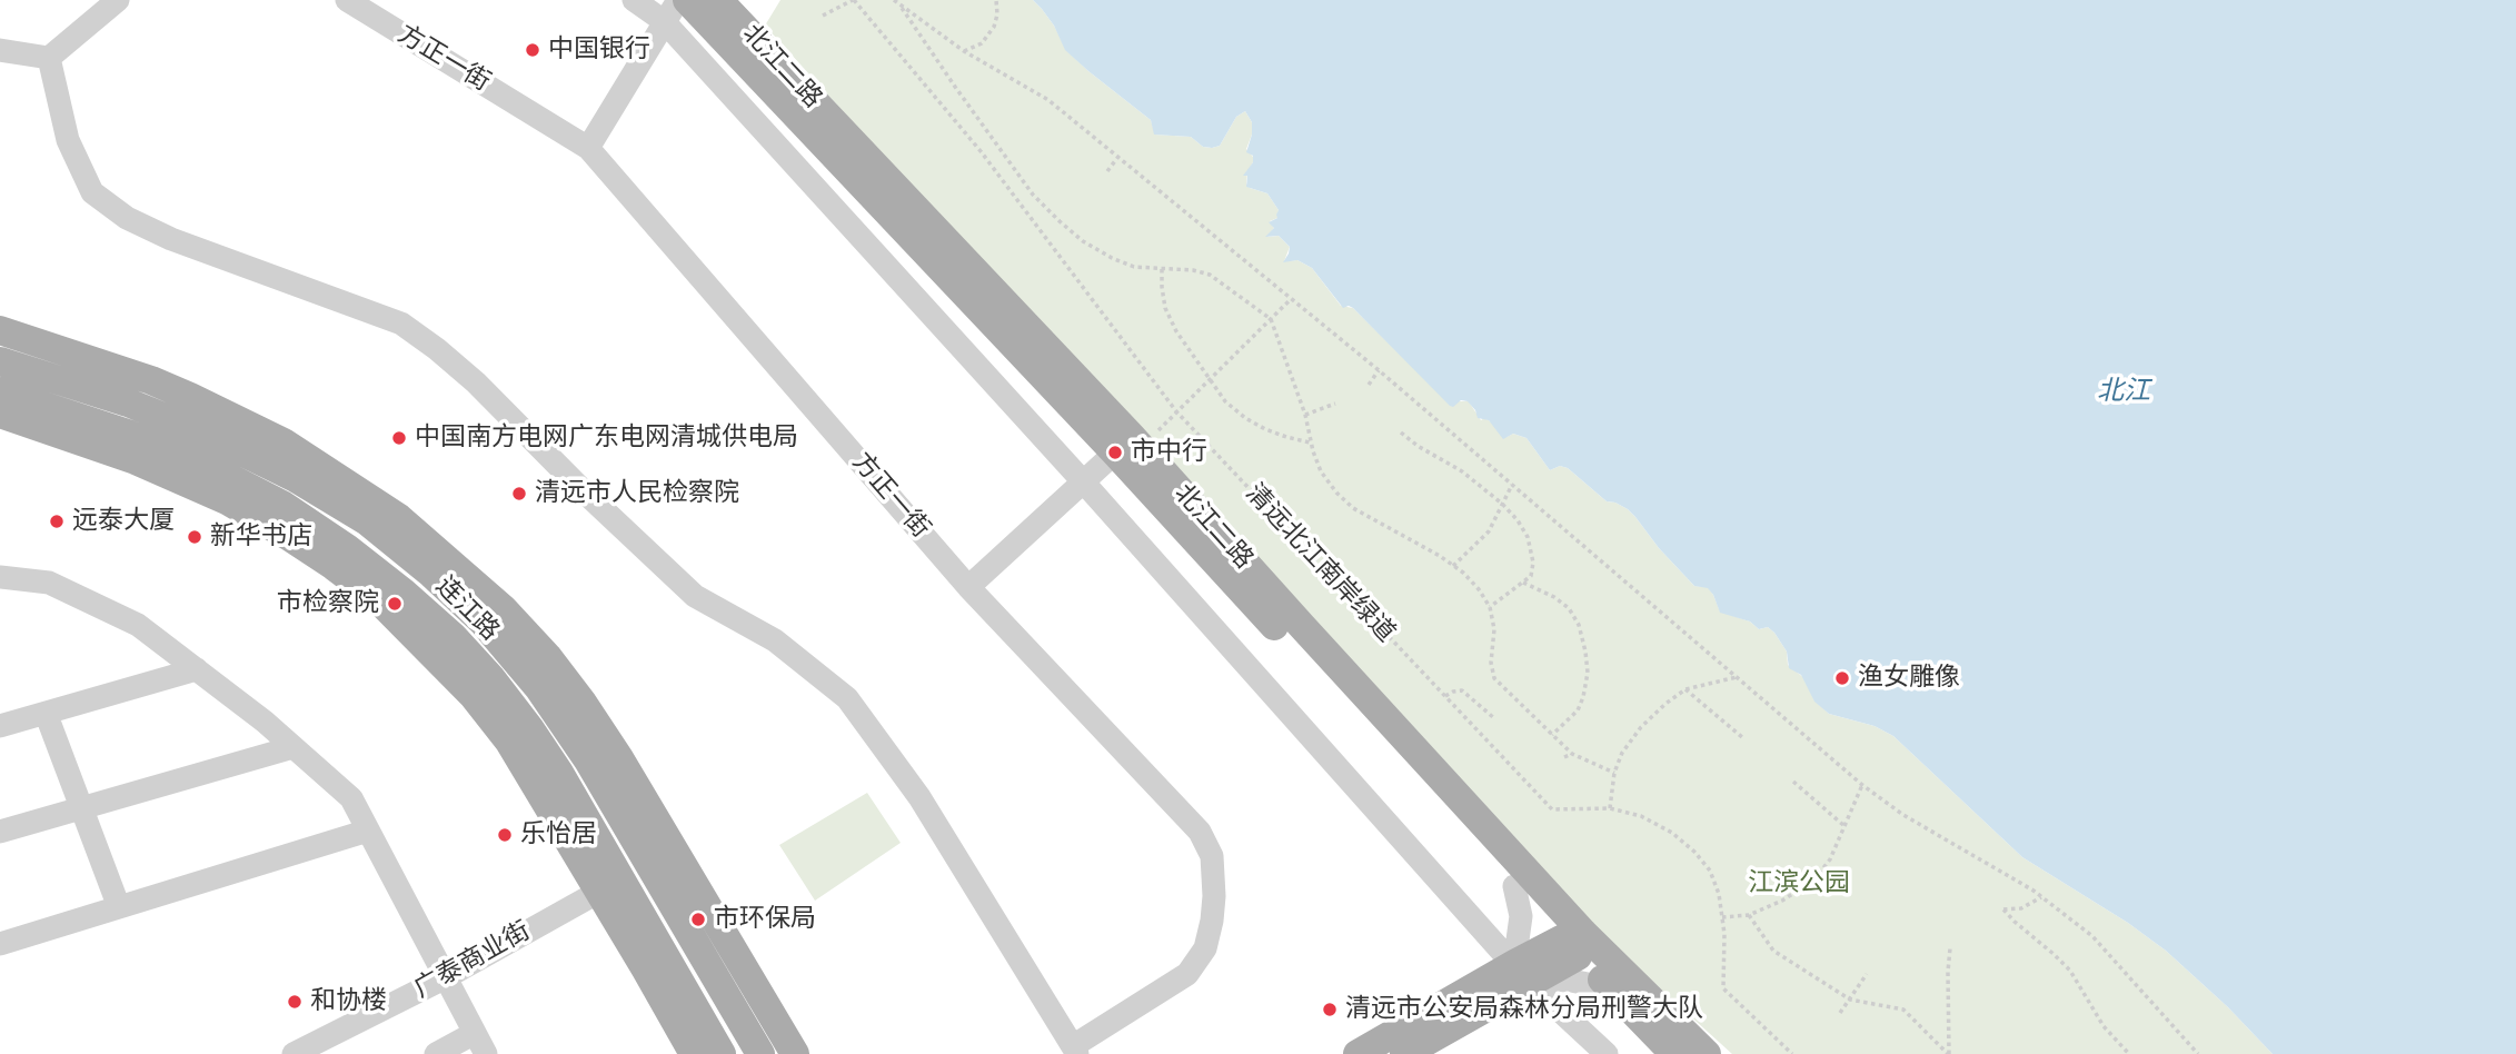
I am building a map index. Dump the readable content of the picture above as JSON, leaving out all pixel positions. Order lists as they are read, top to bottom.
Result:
{
  "streets": {
    "main road": ["北江二路", "连江路"],
    "street": ["方正一街", "广泰商业街"],
    "path": ["清远北江南岸绿道"]
  },
  "crossings": [
    ["连江路", "广泰商业街"]
  ],
  "water": ["北江"],
  "parks": ["江滨公园"],
  "places": [
    "中国银行",
    "中国南方电网广东电网清城供电局",
    "市中行",
    "清远市人民检察院",
    "远泰大厦",
    "新华书店",
    "市检察院",
    "渔女雕像",
    "乐怡居",
    "市环保局",
    "和协楼",
    "清远市公安局森林分局刑警大队"
  ]
}
